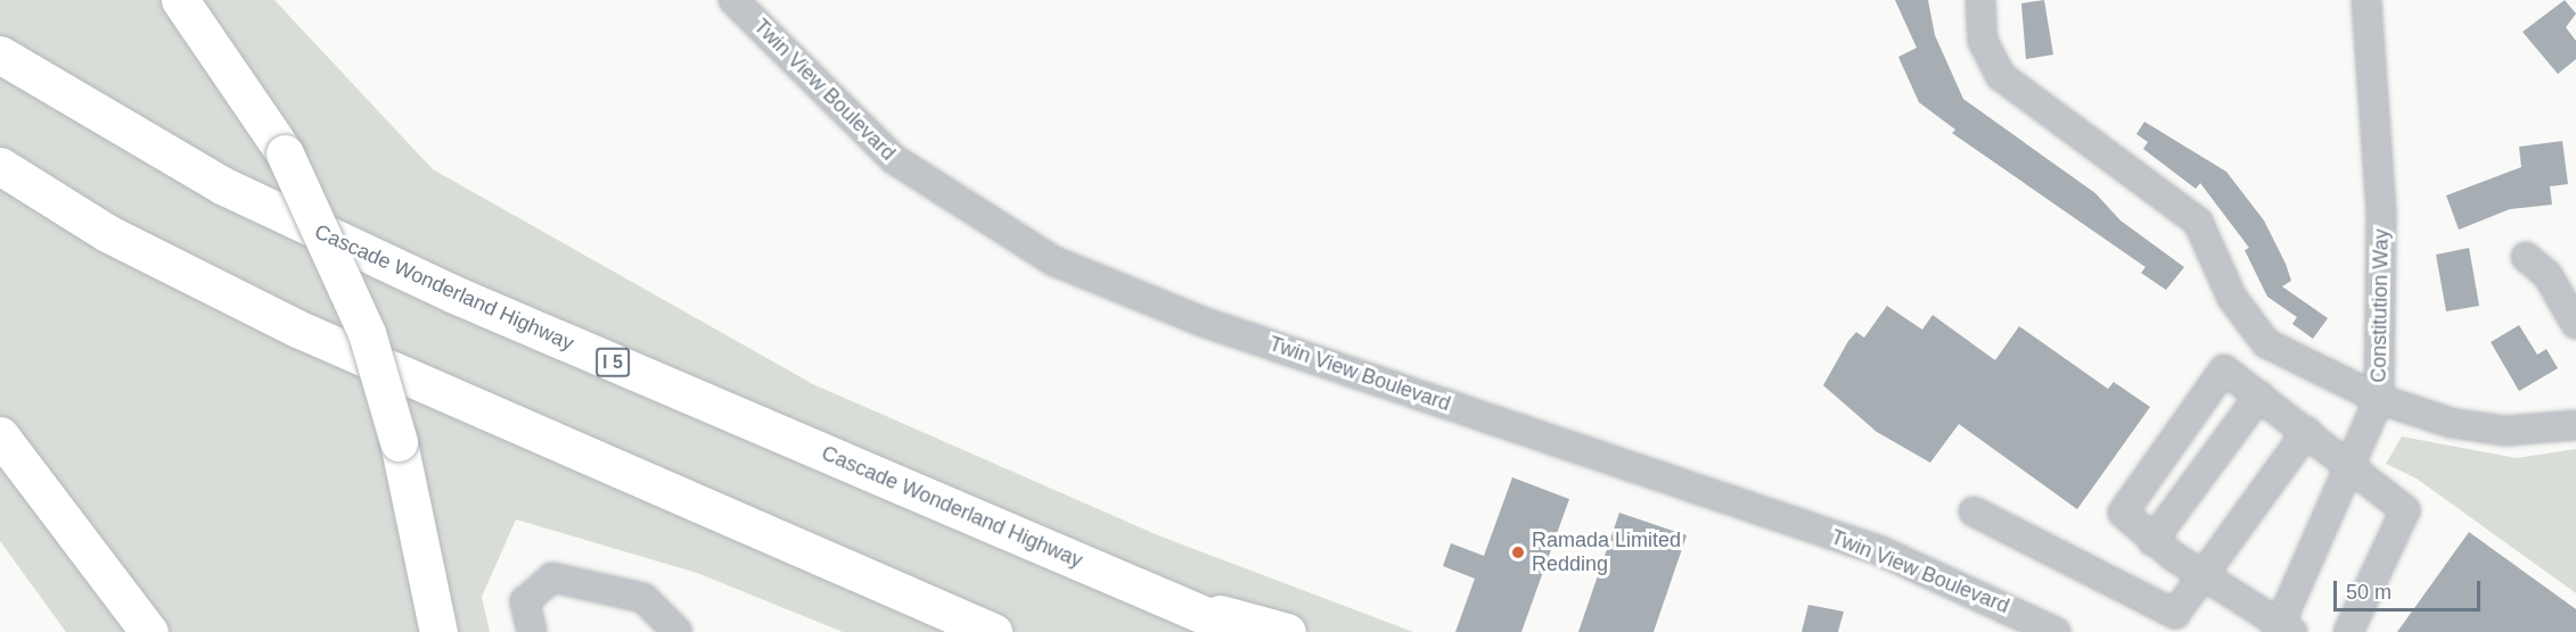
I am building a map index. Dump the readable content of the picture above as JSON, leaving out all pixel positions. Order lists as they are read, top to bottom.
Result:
{
  "streets": {
    "highway": ["Cascade Wonderland Highway", "I 5"],
    "street": ["Twin View Boulevard", "Constitution Way"]
  },
  "places": ["Ramada Limited Redding"],
  "scale_bar": "50 m"
}
